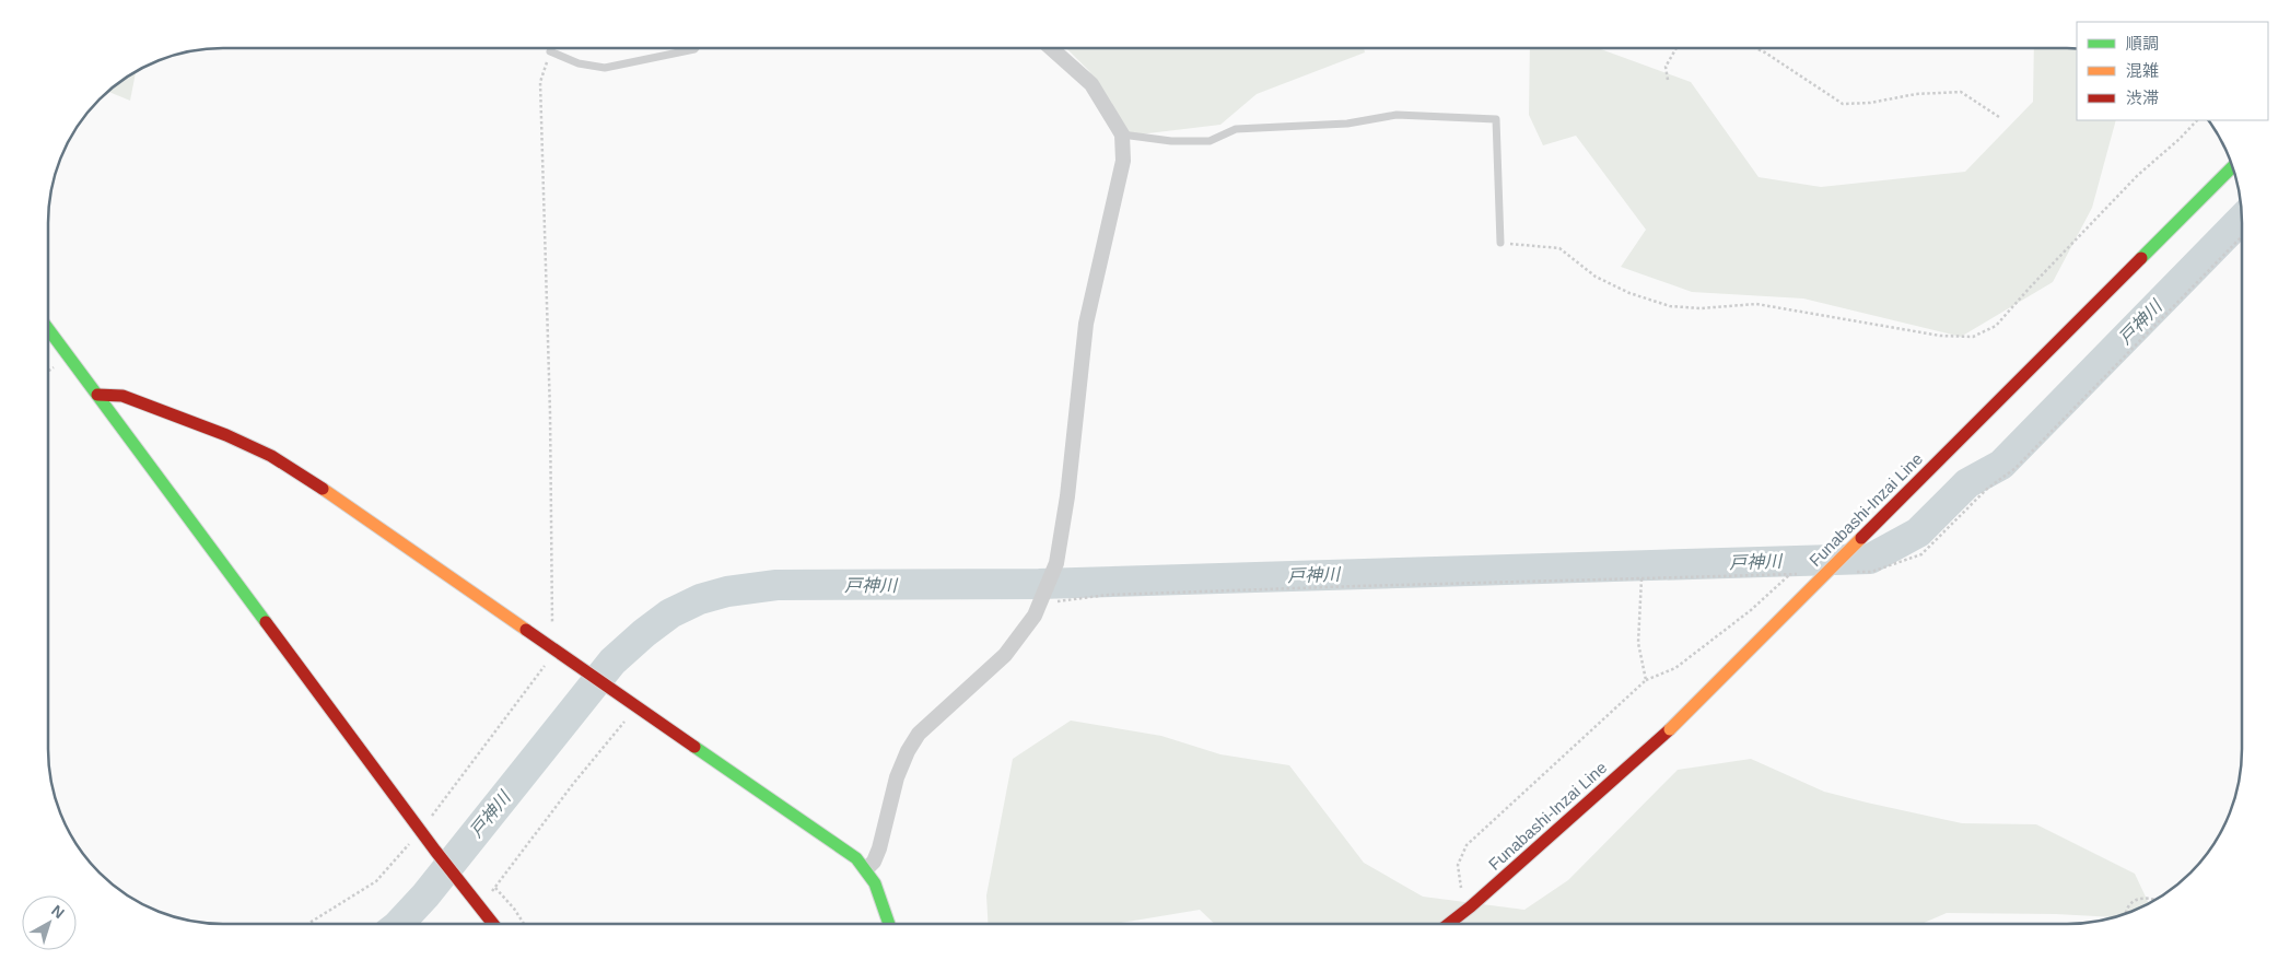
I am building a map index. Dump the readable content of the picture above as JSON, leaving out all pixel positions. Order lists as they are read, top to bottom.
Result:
{
  "streets": {
    "street": ["Funabashi-Inzai Line"]
  },
  "water": ["戸神川"],
  "legend": ["順調", "混雑", "渋滞"],
  "north": "top right"
}
